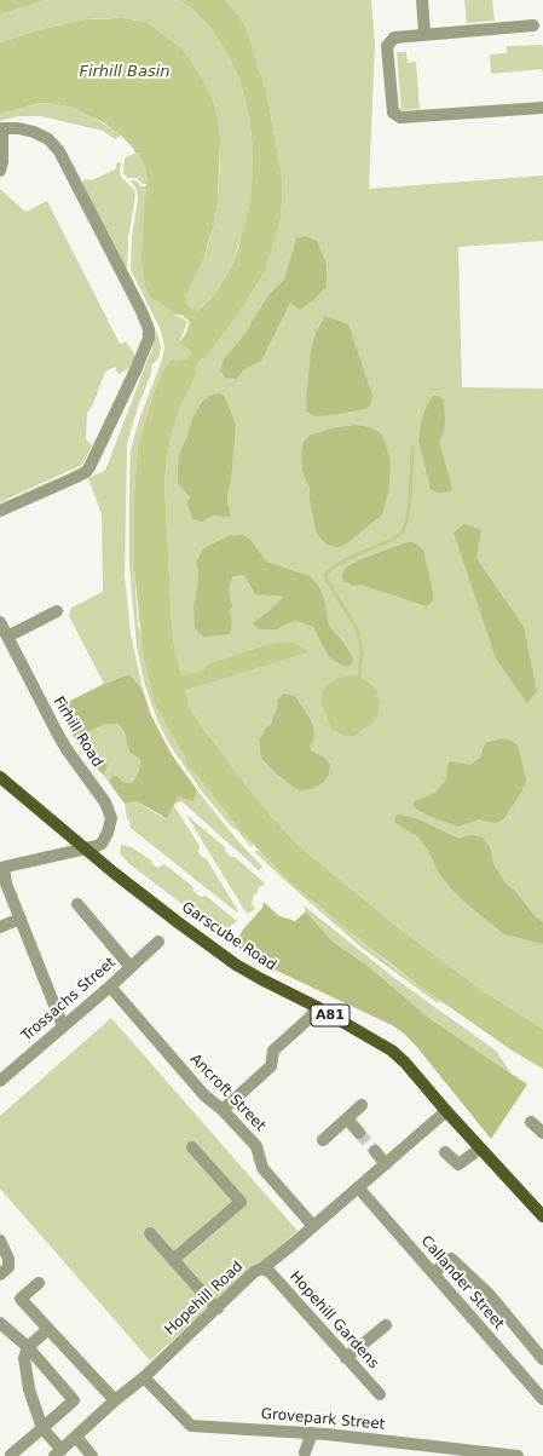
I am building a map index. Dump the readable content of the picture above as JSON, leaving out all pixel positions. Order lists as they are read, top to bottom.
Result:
{
  "streets": {
    "main road": ["Garscube Road", "A81"],
    "street": [
      "Firhill Road",
      "Trossachs Street",
      "Ancroft Street",
      "Callander Street",
      "Hopehill Road",
      "Hopehill Gardens",
      "Grovepark Street"
    ]
  },
  "crossings": [
    ["Firhill Road", "Garscube Road"],
    ["Garscube Road", "Hopehill Road"],
    ["Trossachs Street", "Ancroft Street"],
    ["Ancroft Street", "Hopehill Road"],
    ["Callander Street", "Hopehill Road"],
    ["Hopehill Road", "Hopehill Gardens"],
    ["Hopehill Road", "Grovepark Street"]
  ],
  "water": ["Firhill Basin"]
}
